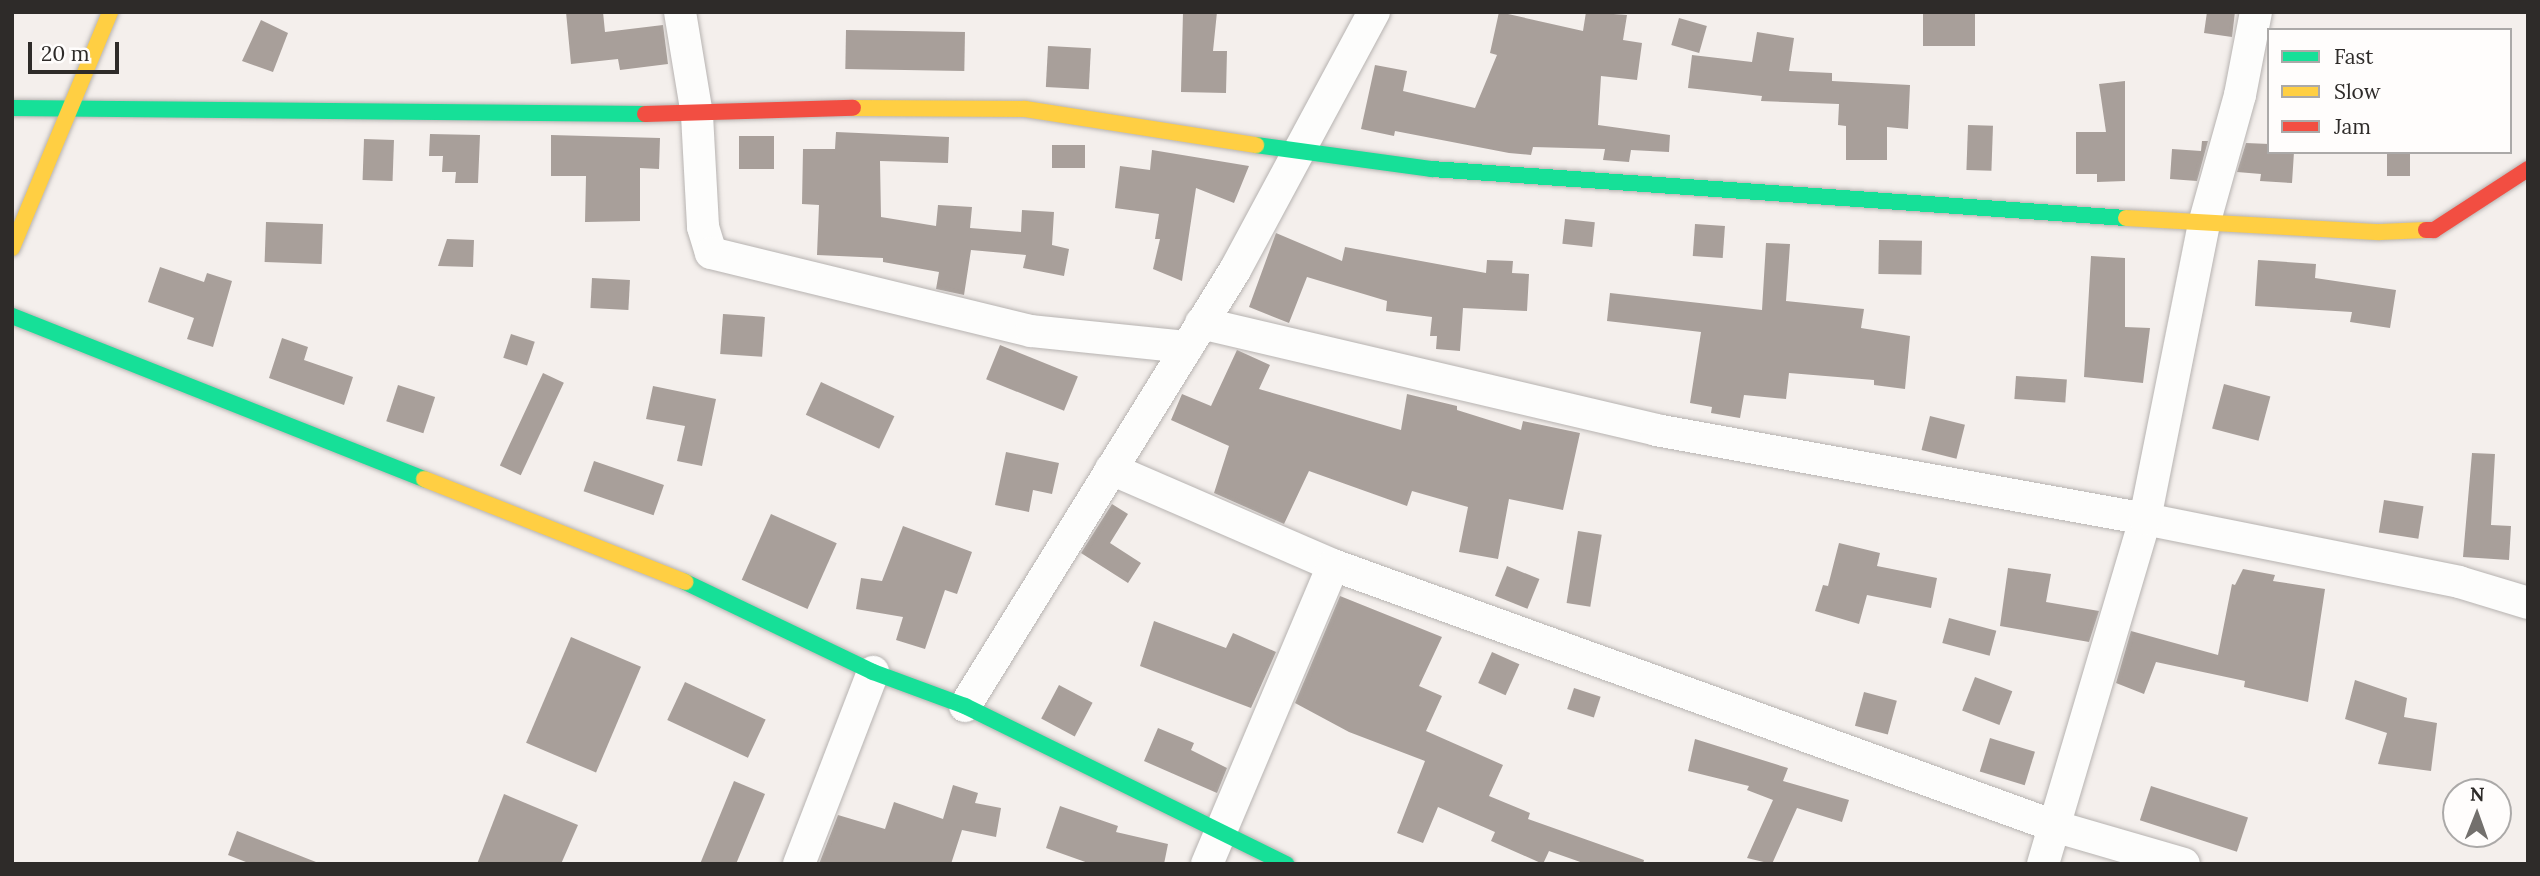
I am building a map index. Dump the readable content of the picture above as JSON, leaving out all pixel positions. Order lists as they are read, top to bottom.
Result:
{
  "legend": ["Fast", "Slow", "Jam"],
  "scale_bar": "20 m",
  "north": "top"
}
